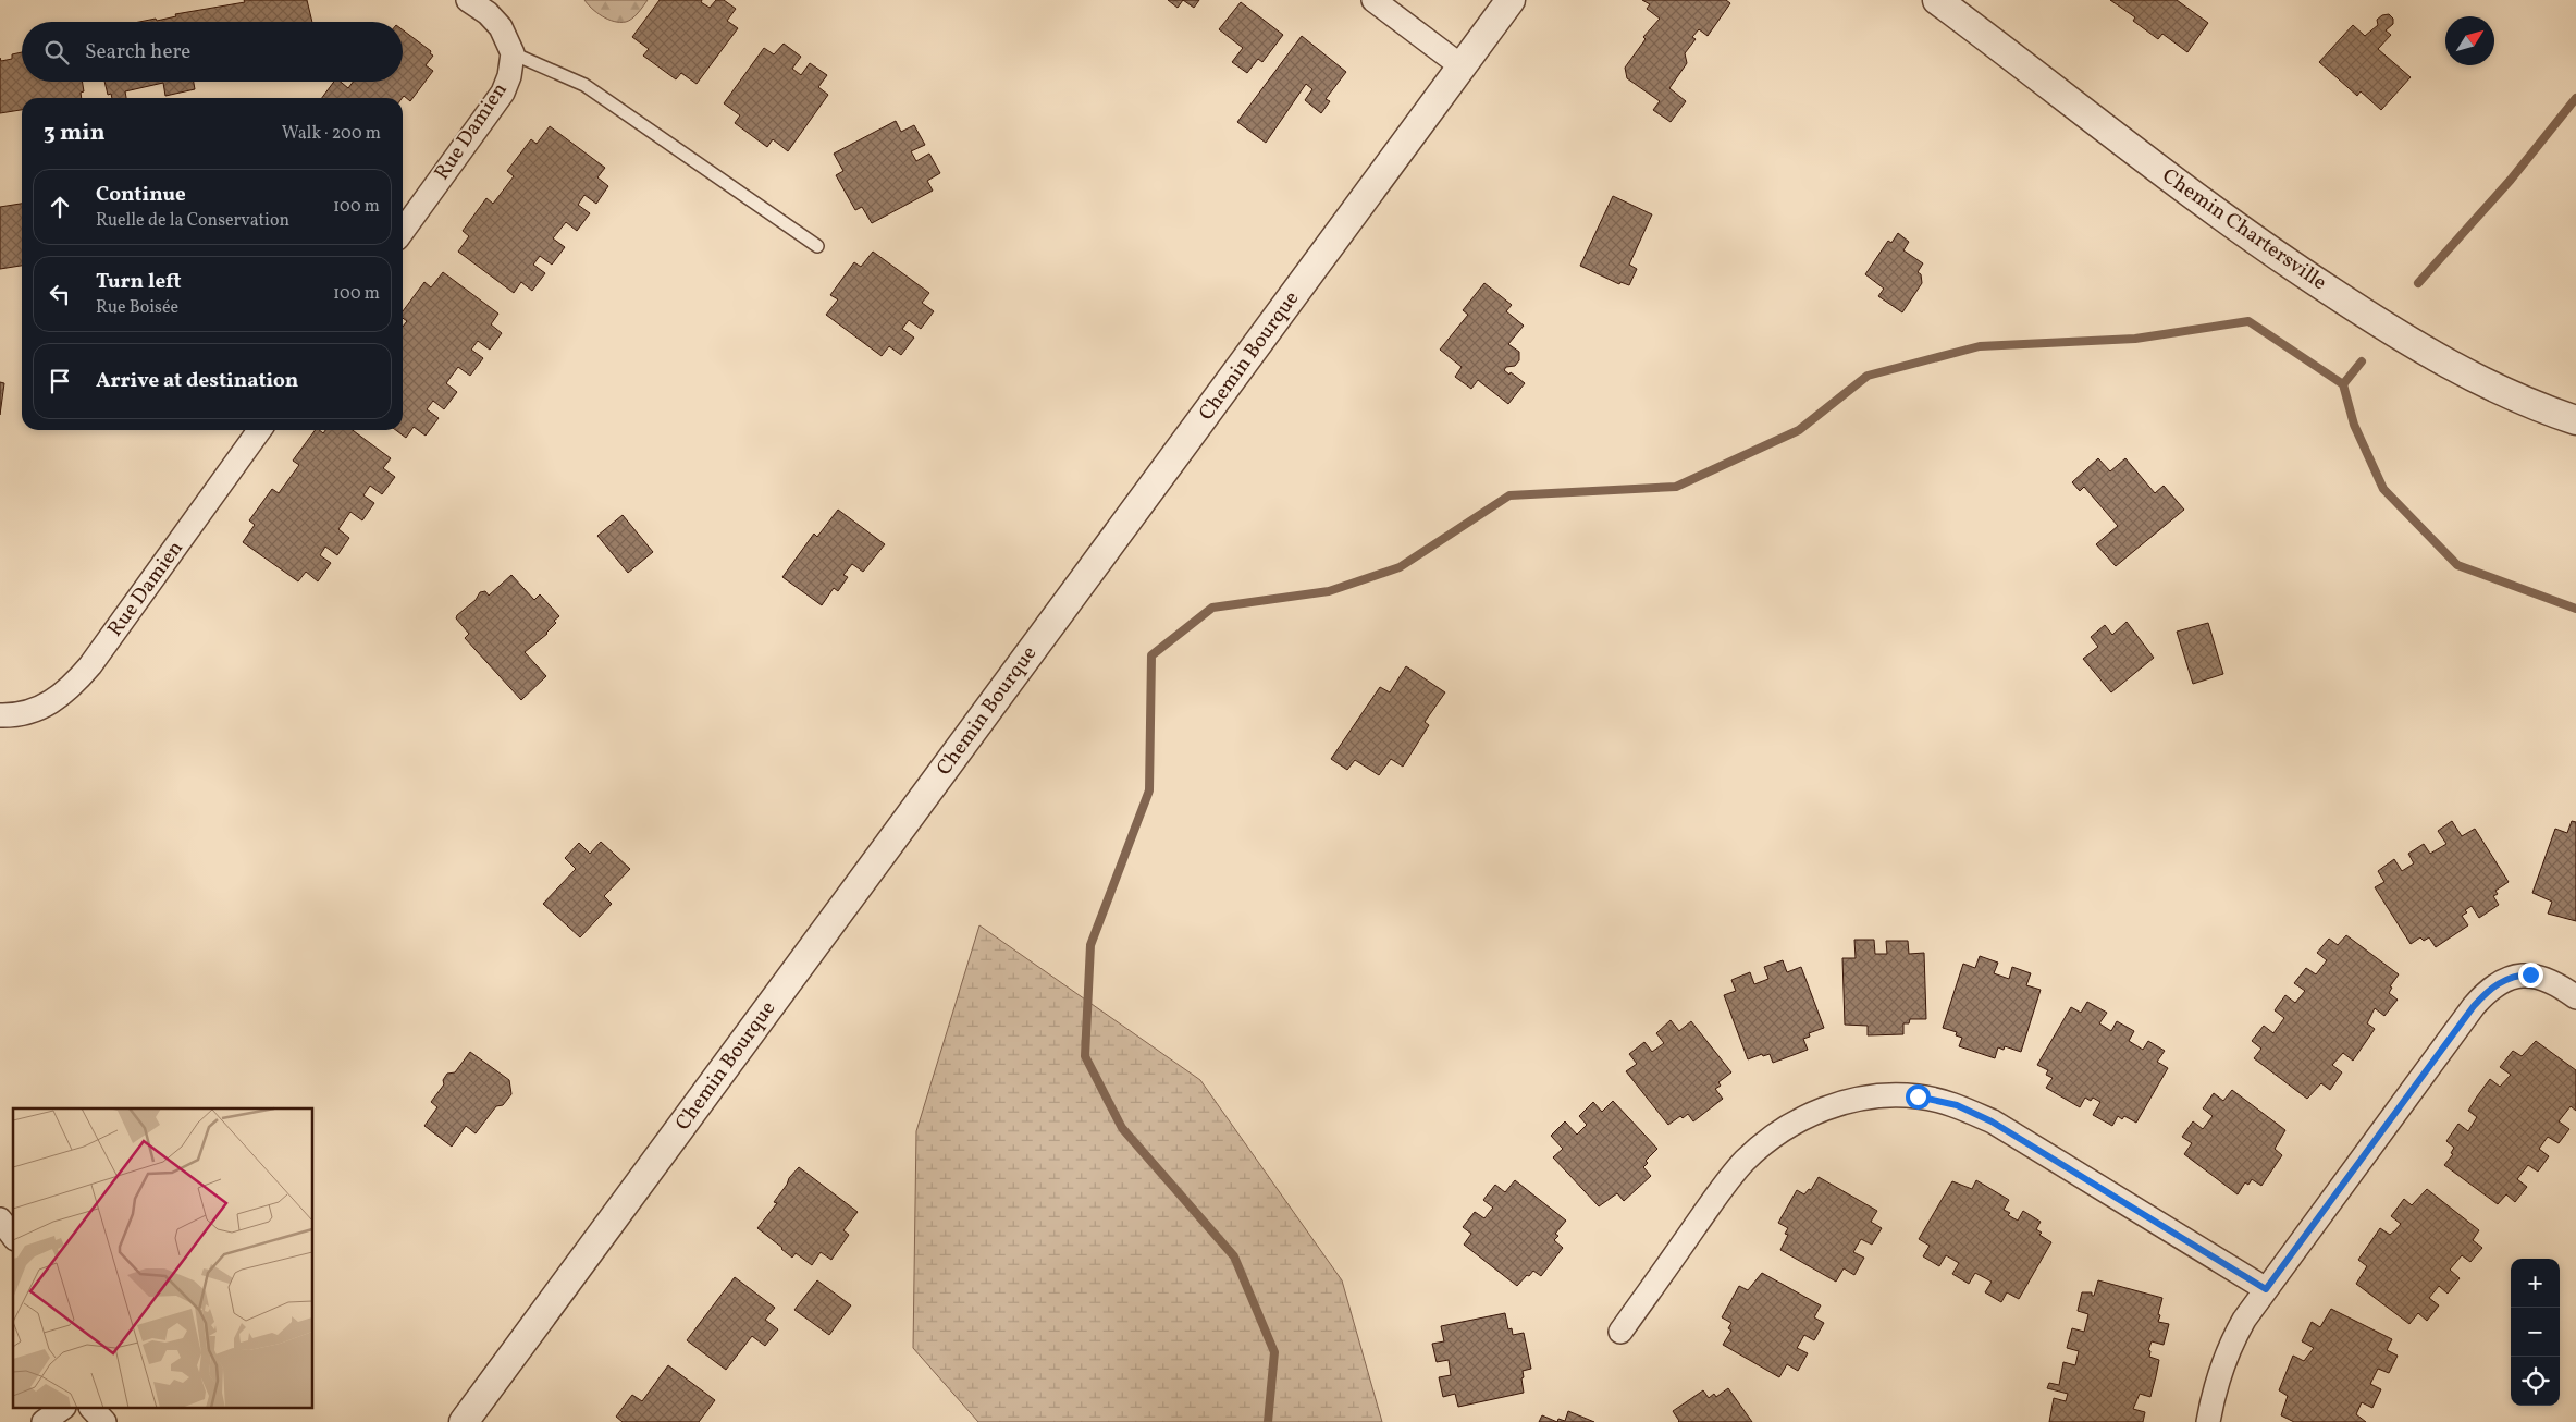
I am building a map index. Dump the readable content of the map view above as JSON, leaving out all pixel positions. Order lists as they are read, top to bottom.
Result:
{
  "streets": {
    "street": ["Rue Damien", "Chemin Chartersville", "Chemin Bourque"]
  },
  "north": "top right",
  "page": {
    "search": "Search here",
    "heading": ["3 min", "Walk · 200 m"],
    "list": [
      ["Continue", "Ruelle de la Conservation", "100 m"],
      ["Turn left", "Rue Boisée", "100 m"],
      "Arrive at destination"
    ],
    "map_buttons": ["+", "−"]
  }
}
